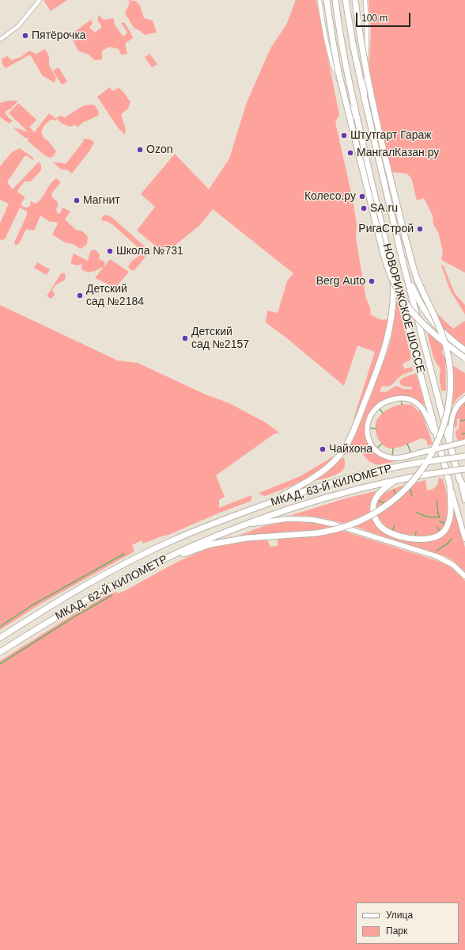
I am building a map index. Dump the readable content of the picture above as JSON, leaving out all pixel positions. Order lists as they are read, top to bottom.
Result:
{
  "streets": {
    "highway": ["НОВОРИЖСКОЕ ШОССЕ", "МКАД, 63-Й КИЛОМЕТР", "МКАД, 62-Й КИЛОМЕТР"]
  },
  "crossings": [
    ["НОВОРИЖСКОЕ ШОССЕ", "МКАД, 63-Й КИЛОМЕТР"],
    ["МКАД, 63-Й КИЛОМЕТР", "МКАД, 62-Й КИЛОМЕТР"]
  ],
  "places": [
    "Пятёрочка",
    "Штутгарт Гараж",
    "Ozon",
    "МангалКазан.ру",
    "Колесо.ру",
    "Магнит",
    "SA.ru",
    "РигаСтрой",
    "Школа №731",
    "Berg Auto",
    "Детский сад №2184",
    "Детский сад №2157",
    "Чайхона"
  ],
  "legend": ["Улица", "Парк"],
  "scale_bar": "100 m"
}
